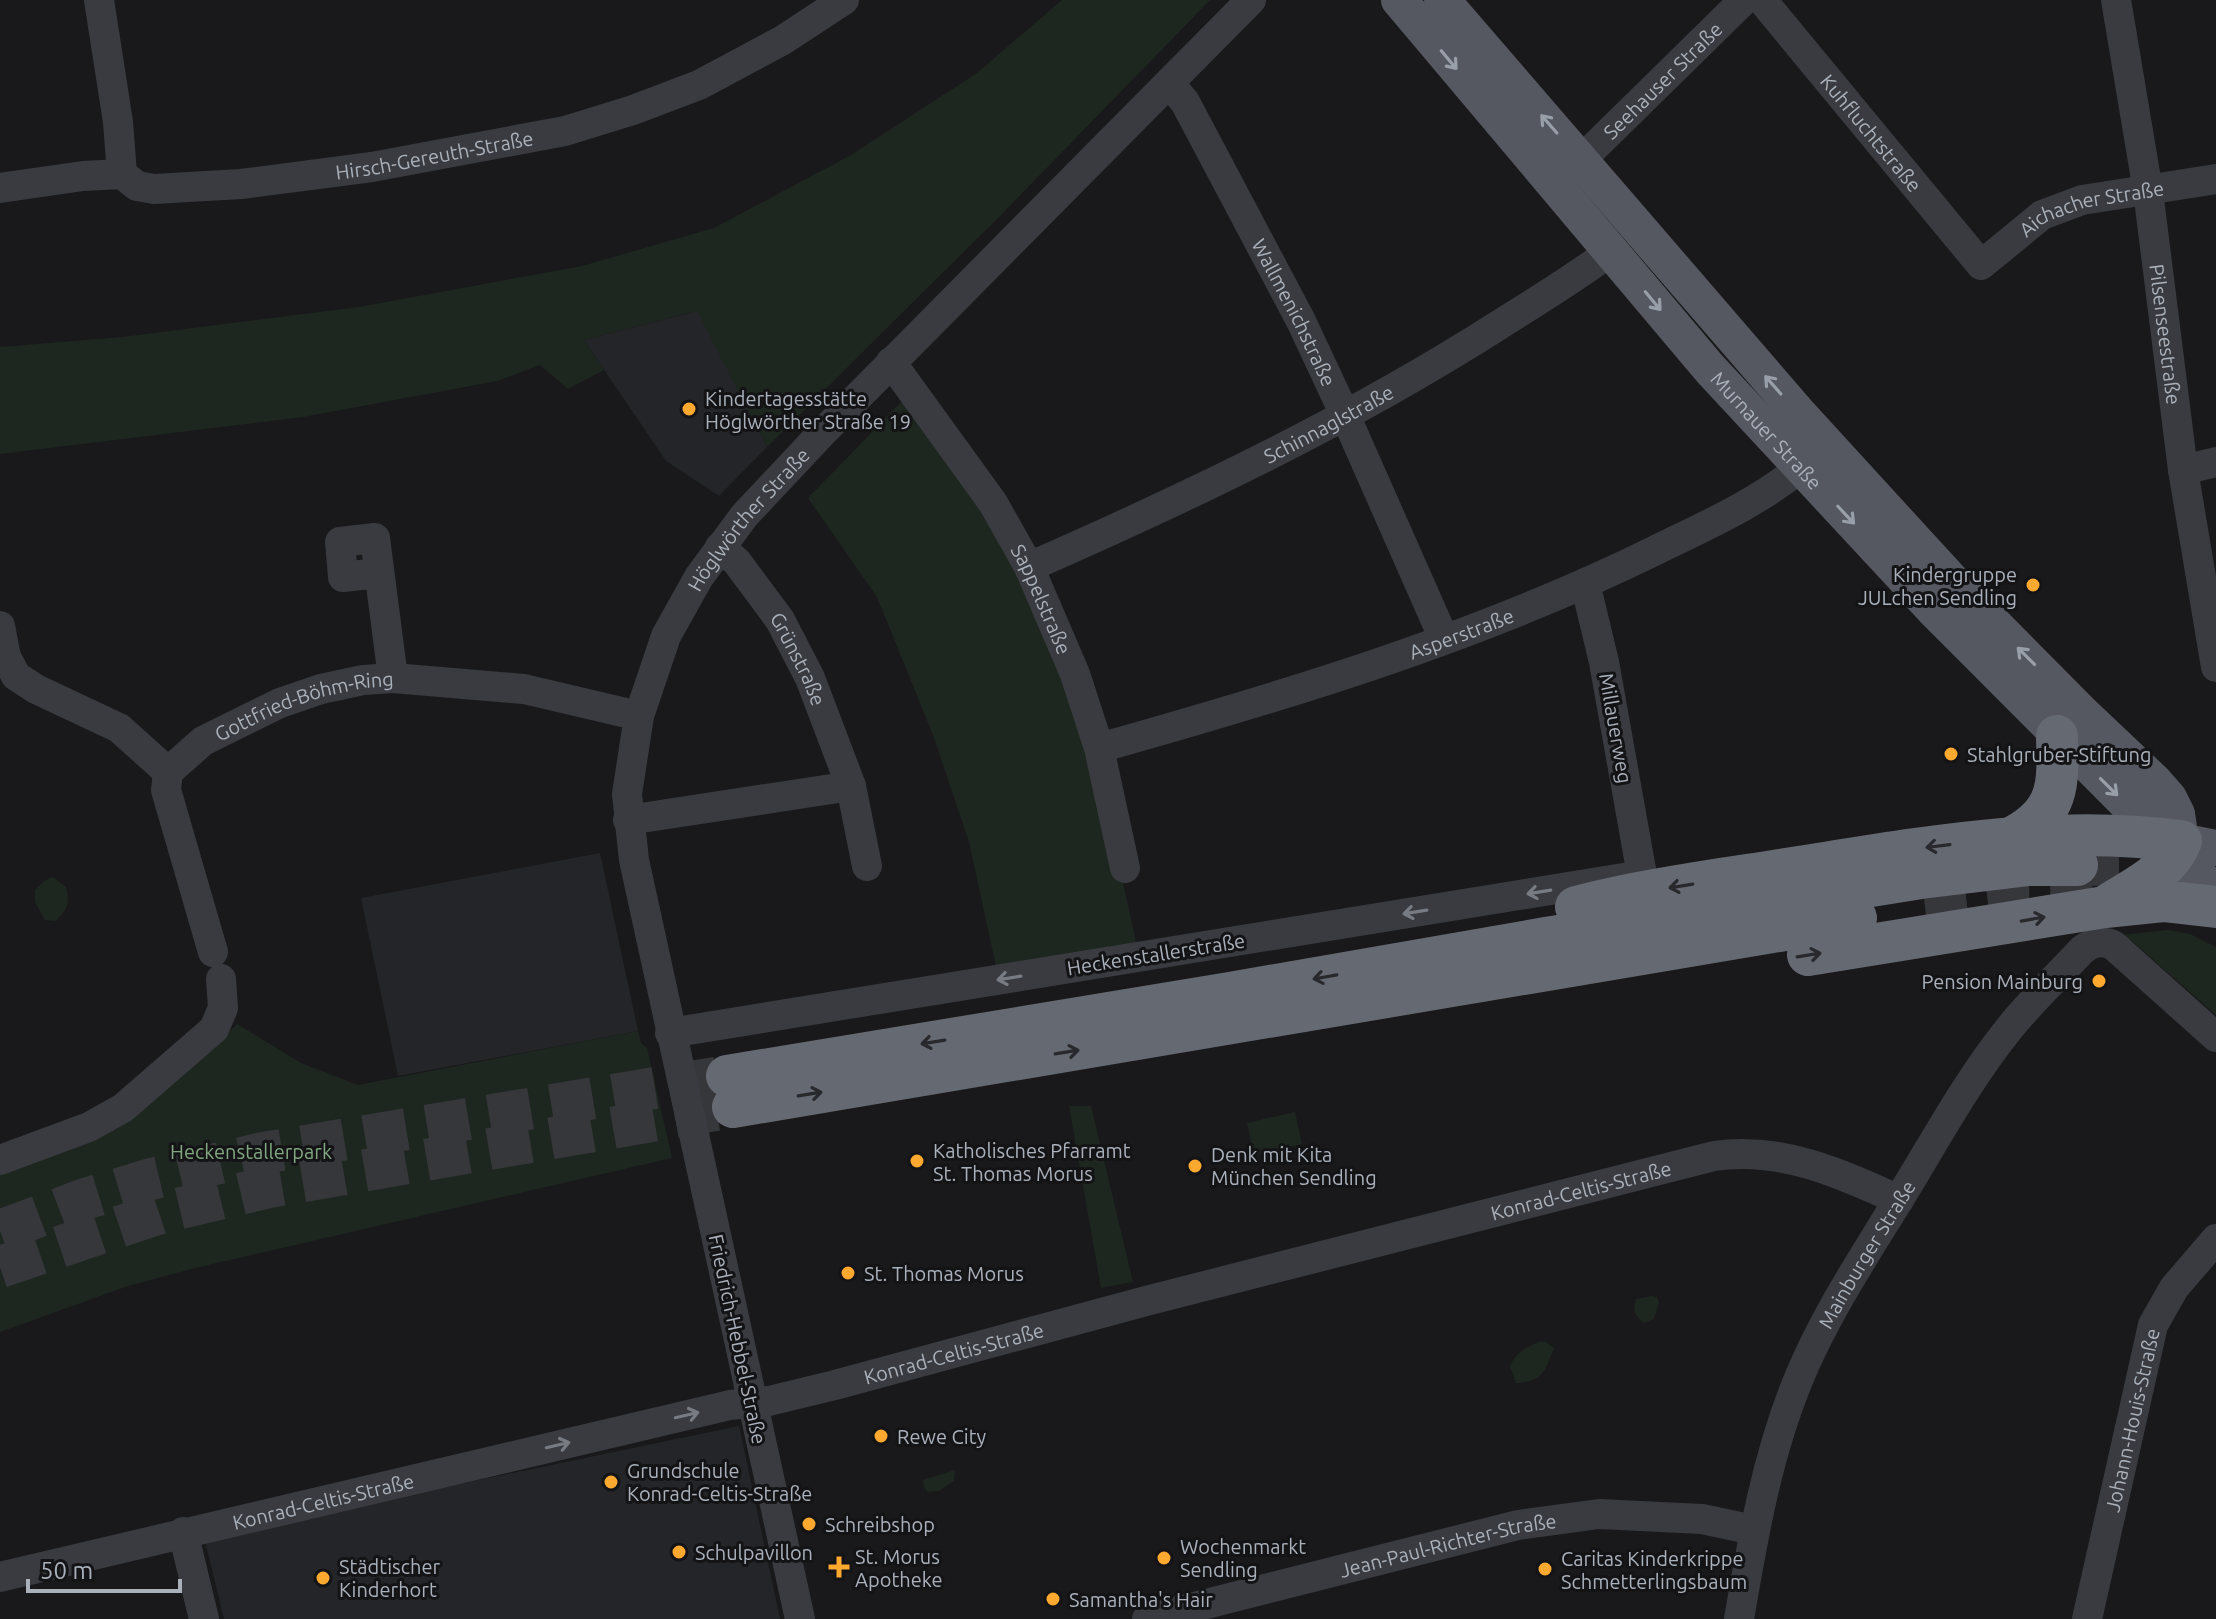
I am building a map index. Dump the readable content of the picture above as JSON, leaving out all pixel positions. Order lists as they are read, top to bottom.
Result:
{
  "streets": {
    "main road": ["Murnauer Straße"],
    "street": [
      "Seehauser Straße",
      "Kuhfluchtstraße",
      "Hirsch-Gereuth-Straße",
      "Aichacher Straße",
      "Wallmenichstraße",
      "Pilsenseestraße",
      "Schinnaglstraße",
      "Höglwörther Straße",
      "Sappelstraße",
      "Asperstraße",
      "Grünstraße",
      "Gottfried-Böhm-Ring",
      "Millauerweg",
      "Heckenstallerstraße",
      "Konrad-Celtis-Straße",
      "Mainburger Straße",
      "Friedrich-Hebbel-Straße",
      "Johann-Houis-Straße",
      "Jean-Paul-Richter-Straße"
    ]
  },
  "crossings": [
    ["Seehauser Straße", "Murnauer Straße"],
    ["Kuhfluchtstraße", "Aichacher Straße"],
    ["Aichacher Straße", "Pilsenseestraße"],
    ["Wallmenichstraße", "Schinnaglstraße"],
    ["Wallmenichstraße", "Höglwörther Straße"],
    ["Wallmenichstraße", "Asperstraße"],
    ["Schinnaglstraße", "Murnauer Straße"],
    ["Schinnaglstraße", "Sappelstraße"],
    ["Murnauer Straße", "Asperstraße"],
    ["Höglwörther Straße", "Sappelstraße"],
    ["Höglwörther Straße", "Grünstraße"],
    ["Höglwörther Straße", "Gottfried-Böhm-Ring"],
    ["Höglwörther Straße", "Heckenstallerstraße"],
    ["Höglwörther Straße", "Friedrich-Hebbel-Straße"],
    ["Sappelstraße", "Asperstraße"],
    ["Asperstraße", "Millauerweg"],
    ["Millauerweg", "Heckenstallerstraße"],
    ["Konrad-Celtis-Straße", "Mainburger Straße"],
    ["Konrad-Celtis-Straße", "Friedrich-Hebbel-Straße"],
    ["Mainburger Straße", "Jean-Paul-Richter-Straße"]
  ],
  "one_way": ["Heckenstallerstraße"],
  "parks": ["Heckenstallerpark"],
  "places": {
    "other": [
      "Kindertagesstätte Höglwörther Straße 19",
      "Kindergruppe JULchen Sendling",
      "Stahlgruber-Stiftung",
      "Pension Mainburg",
      "Katholisches Pfarramt St. Thomas Morus",
      "Denk mit Kita München Sendling",
      "St. Thomas Morus",
      "Rewe City",
      "Grundschule Konrad-Celtis-Straße",
      "Schreibshop",
      "Schulpavillon",
      "Wochenmarkt Sendling",
      "Caritas Kinderkrippe Schmetterlingsbaum",
      "Städtischer Kinderhort",
      "Samantha's Hair"
    ],
    "health": ["St. Morus Apotheke"]
  },
  "scale_bar": "50 m"
}
